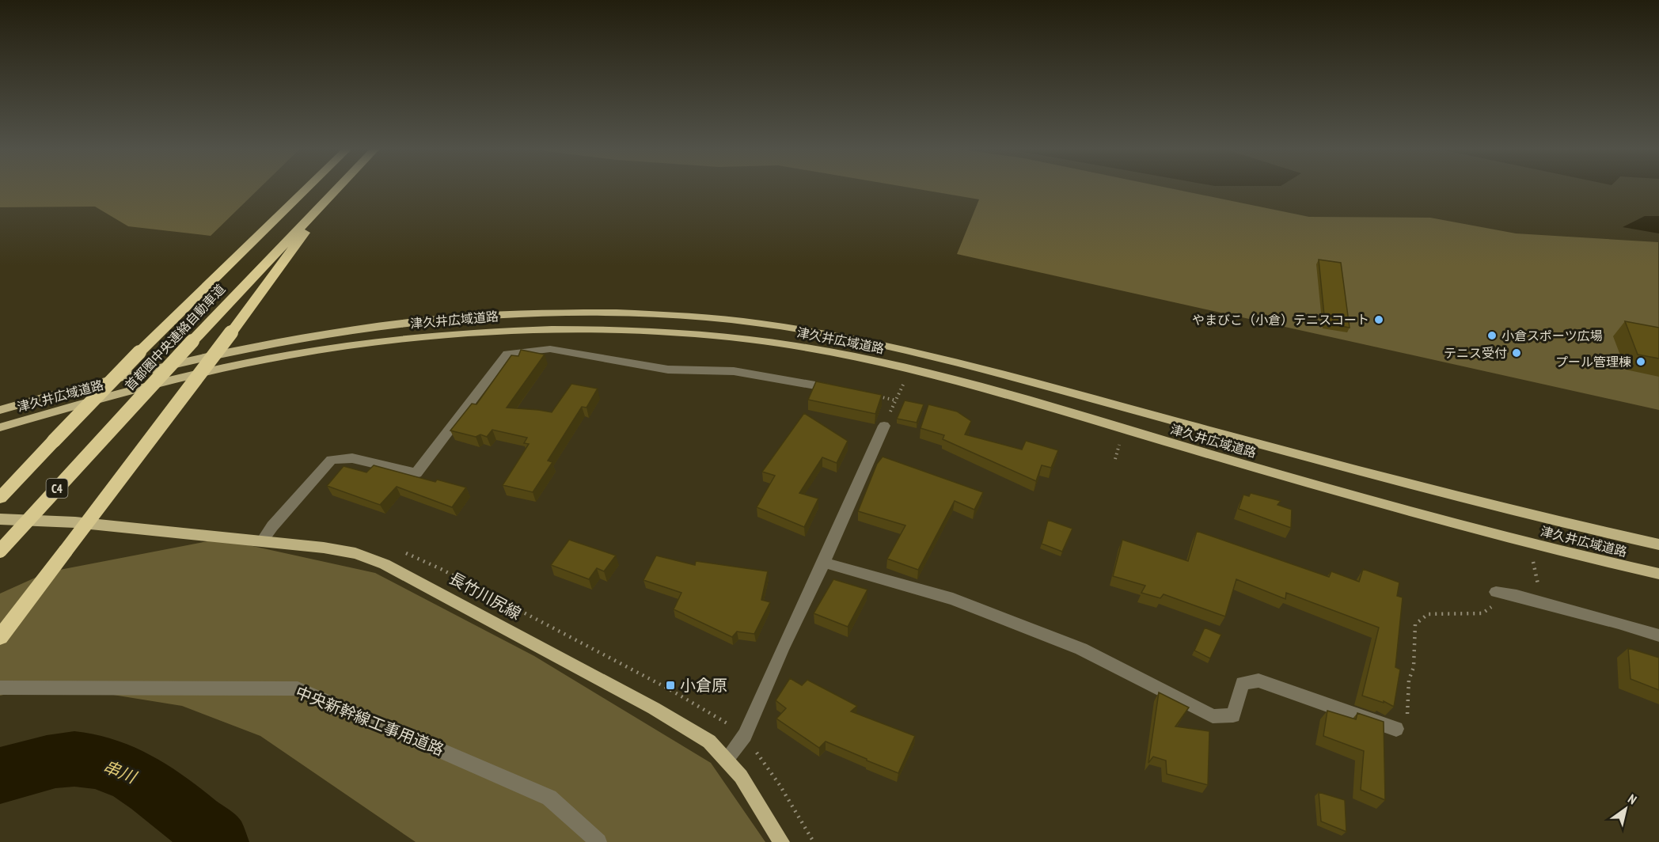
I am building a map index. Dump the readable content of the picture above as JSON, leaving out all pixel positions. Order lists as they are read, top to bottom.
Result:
{
  "streets": {
    "highway": ["首都圏中央連絡自動車道", "C4"],
    "main road": ["津久井広域道路", "長竹川尻線"],
    "street": ["中央新幹線工事用道路"]
  },
  "water": ["串川"],
  "places": {
    "other": [
      "やまびこ（小倉）テニスコート",
      "小倉スポーツ広場",
      "テニス受付",
      "プール管理棟"
    ],
    "transit": ["小倉原"]
  },
  "north": "top right"
}
